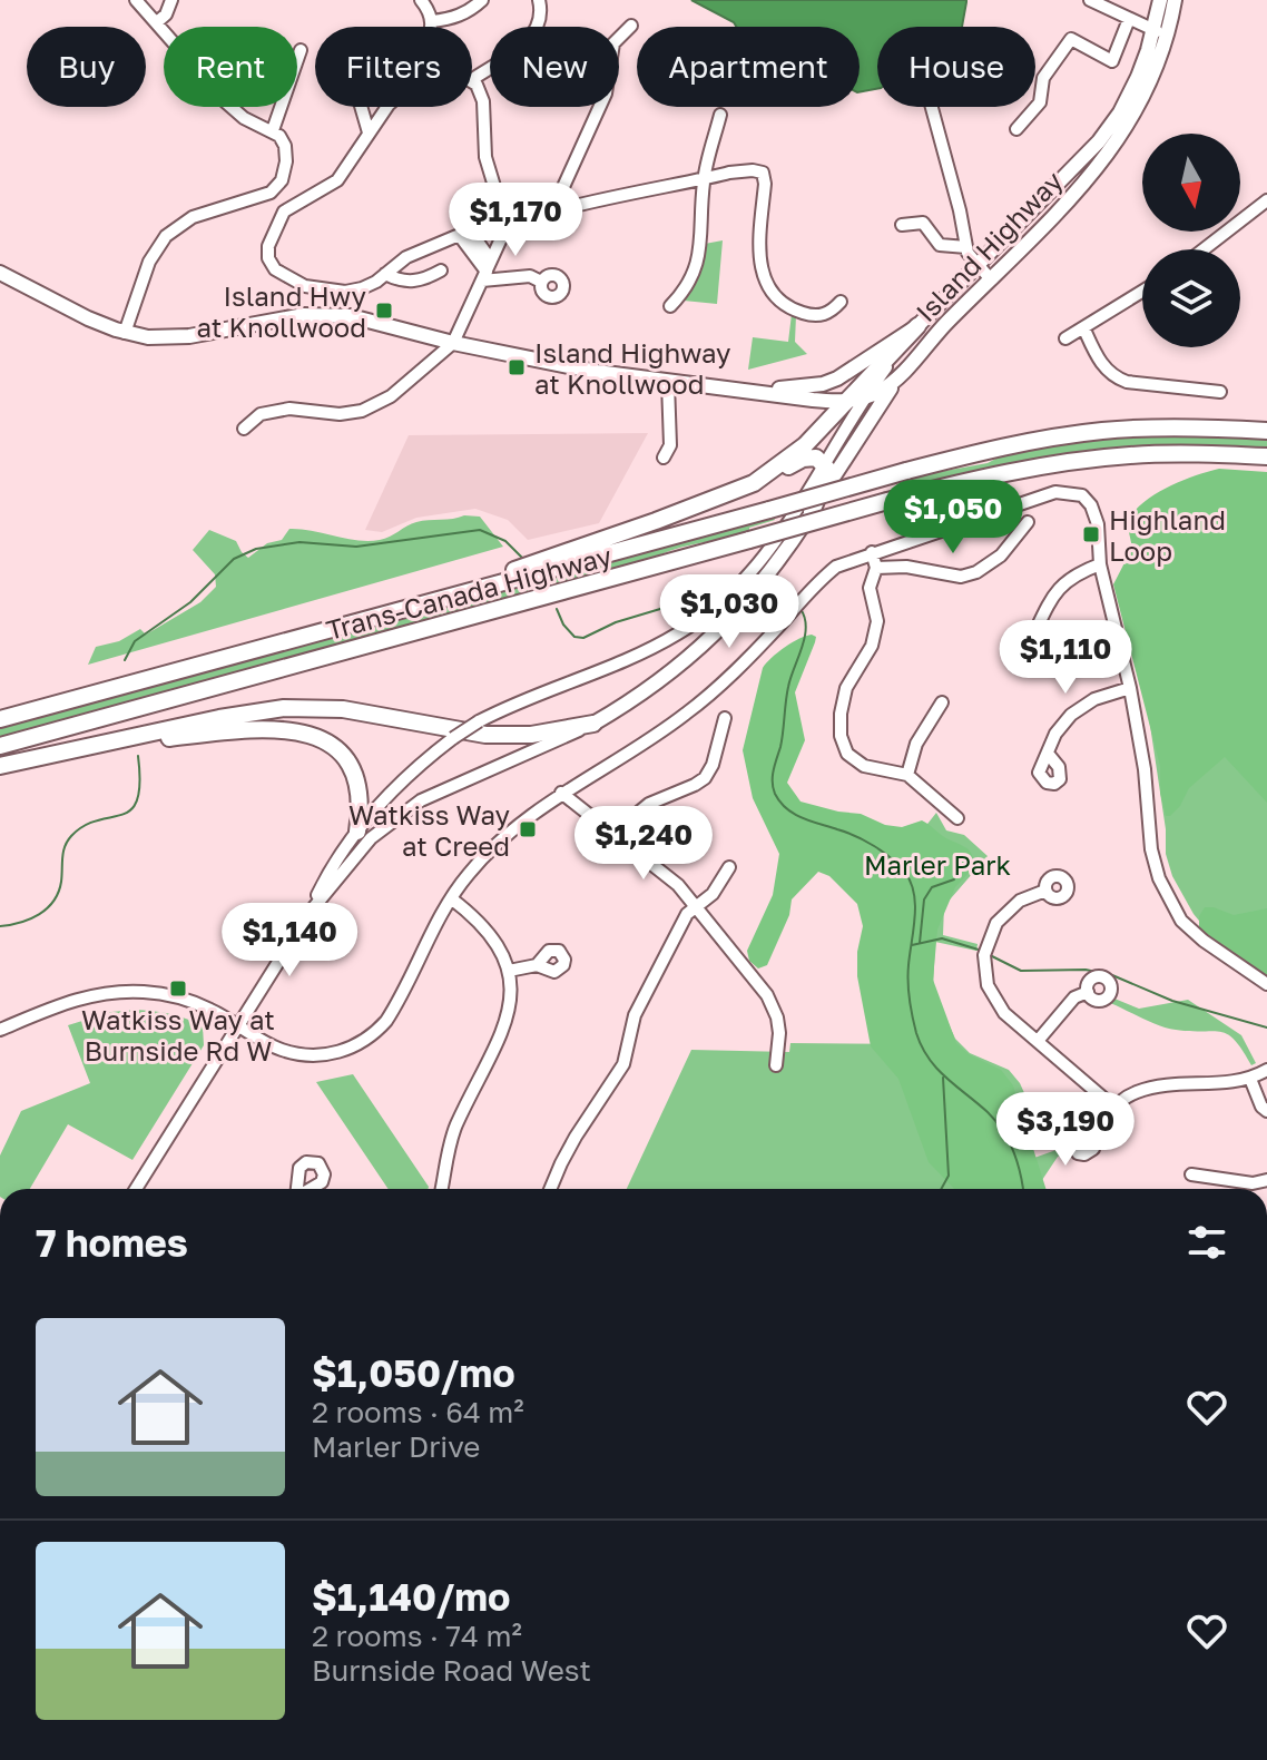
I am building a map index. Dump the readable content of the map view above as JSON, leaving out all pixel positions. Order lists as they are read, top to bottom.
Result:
{
  "streets": {
    "highway": ["Trans-Canada Highway"],
    "main road": ["Island Highway"]
  },
  "parks": ["Marler Park"],
  "places": {
    "transit": [
      "Island Hwy at Knollwood",
      "Island Highway at Knollwood",
      "Highland Loop",
      "Watkiss Way at Creed",
      "Watkiss Way at Burnside Rd W"
    ]
  },
  "north": "bottom",
  "page": {
    "chip": [
      "Buy",
      "Rent",
      "Filters",
      "New",
      "Apartment",
      "House"
    ],
    "price": [
      "$1,170",
      "$1,050",
      "$1,030",
      "$1,110",
      "$1,240",
      "$1,140",
      "$3,190"
    ],
    "heading": "7 homes",
    "list": [
      {
        "name": "$1,050/mo",
        "note": "2 rooms · 64 m² · Marler Drive"
      },
      {
        "name": "$1,140/mo",
        "note": "2 rooms · 74 m² · Burnside Road West"
      }
    ]
  }
}
